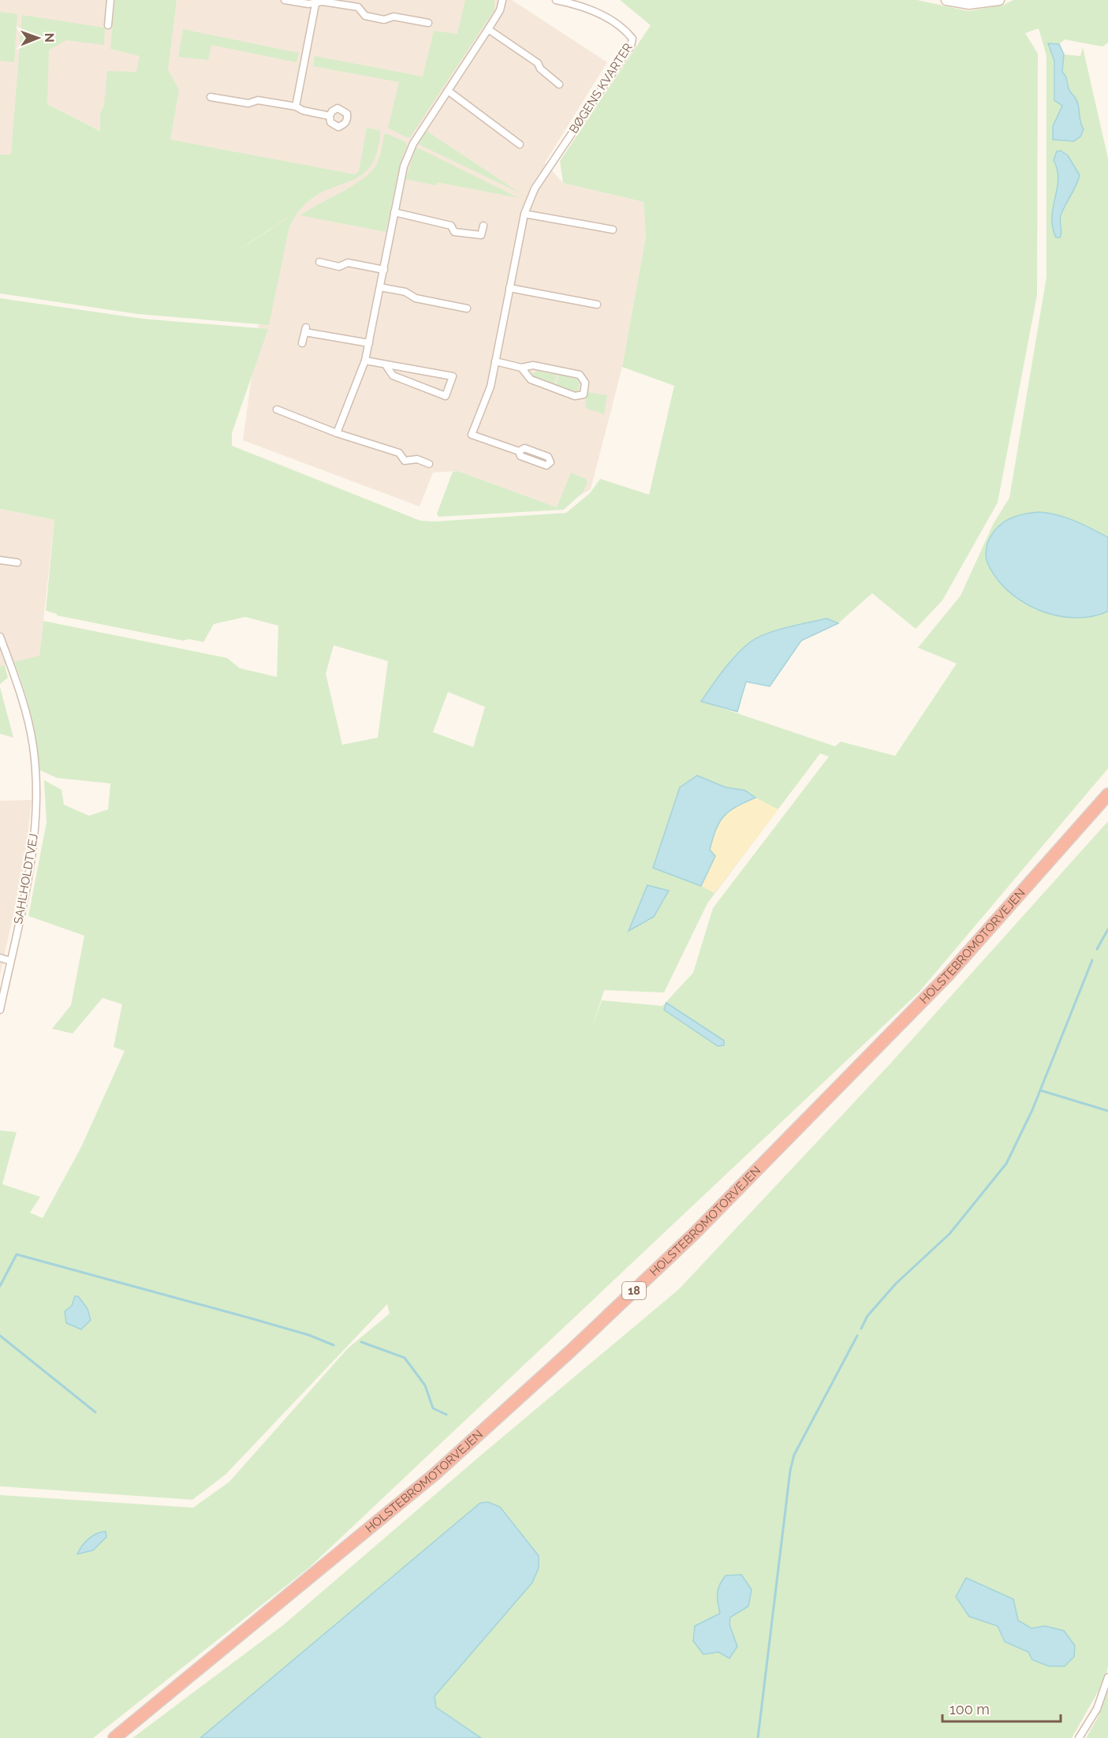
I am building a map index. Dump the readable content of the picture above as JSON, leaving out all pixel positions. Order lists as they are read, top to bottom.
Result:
{
  "streets": {
    "highway": ["HOLSTEBROMOTORVEJEN", "18"],
    "street": ["BØGENS KVARTER", "SAHLHOLDTVEJ"]
  },
  "scale_bar": "100 m",
  "north": "right"
}
